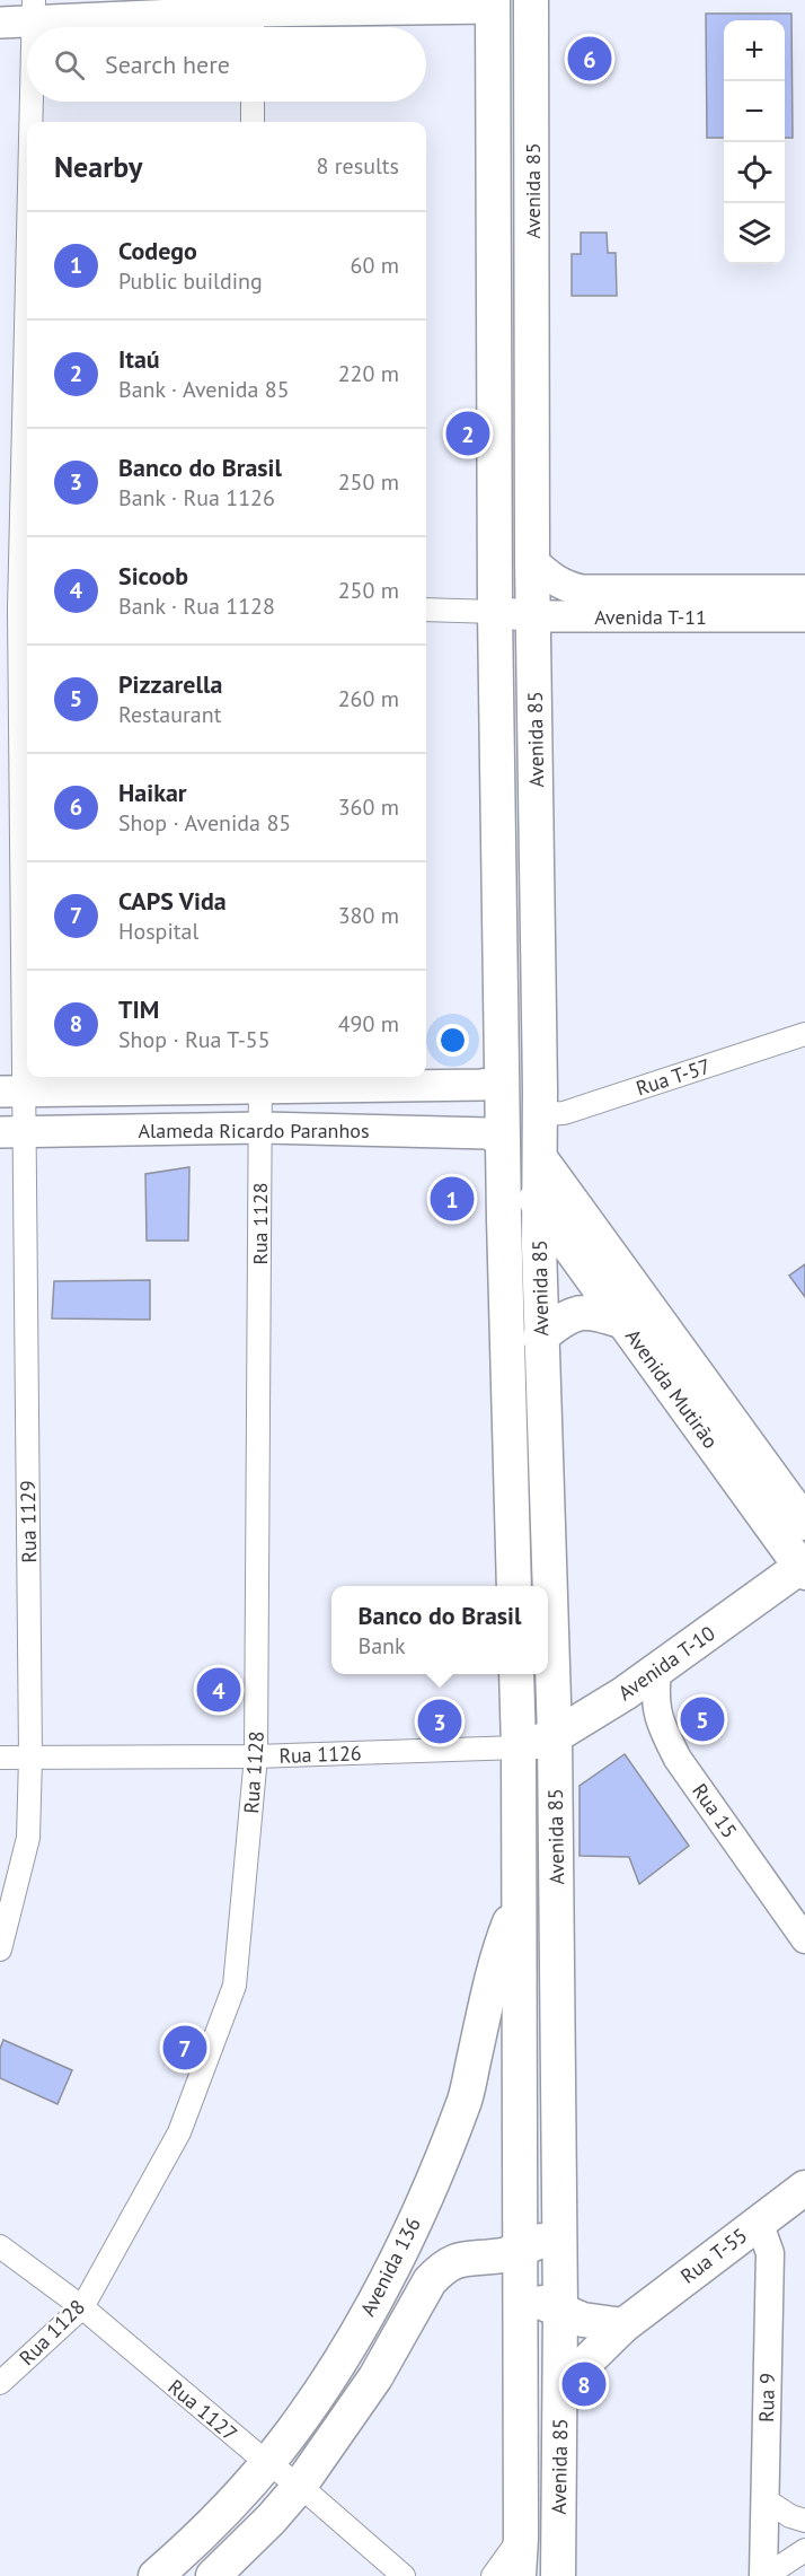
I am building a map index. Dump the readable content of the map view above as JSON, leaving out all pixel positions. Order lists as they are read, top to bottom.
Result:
{
  "streets": {
    "main road": [
      "Avenida 85",
      "Avenida T-11",
      "Alameda Ricardo Paranhos",
      "Avenida Mutirão",
      "Avenida T-10",
      "Rua T-55",
      "Avenida 136"
    ],
    "street": [
      "Rua T-57",
      "Rua 1128",
      "Rua 1129",
      "Rua 1126",
      "Rua 15",
      "Rua 9",
      "Rua 1127"
    ]
  },
  "crossings": [
    ["Avenida 85", "Avenida T-11"],
    ["Avenida 85", "Rua T-57"],
    ["Avenida 85", "Alameda Ricardo Paranhos"],
    ["Avenida 85", "Avenida Mutirão"],
    ["Avenida 85", "Avenida T-10"],
    ["Avenida 85", "Rua 1126"],
    ["Avenida 85", "Rua T-55"],
    ["Avenida 85", "Avenida 136"],
    ["Alameda Ricardo Paranhos", "Rua 1128"],
    ["Alameda Ricardo Paranhos", "Rua 1129"],
    ["Rua 1128", "Rua 1126"],
    ["Rua 1128", "Rua 1127"],
    ["Avenida Mutirão", "Avenida T-10"],
    ["Rua 1129", "Rua 1126"],
    ["Avenida T-10", "Rua 1126"],
    ["Avenida T-10", "Rua 15"],
    ["Rua T-55", "Rua 9"],
    ["Avenida 136", "Rua 1127"]
  ],
  "page": {
    "map_buttons": ["+", "−"],
    "search": "Search here",
    "pins": [
      "6",
      "2",
      "1",
      "4",
      "5",
      "3",
      "7",
      "8"
    ],
    "heading": ["Nearby", "8 results"],
    "list": [
      {
        "mark": "1",
        "name": "Codego",
        "note": "Public building",
        "value": "60 m"
      },
      {
        "mark": "2",
        "name": "Itaú",
        "note": "Bank · Avenida 85",
        "value": "220 m"
      },
      {
        "mark": "3",
        "name": "Banco do Brasil",
        "note": "Bank · Rua 1126",
        "value": "250 m"
      },
      {
        "mark": "4",
        "name": "Sicoob",
        "note": "Bank · Rua 1128",
        "value": "250 m"
      },
      {
        "mark": "5",
        "name": "Pizzarella",
        "note": "Restaurant",
        "value": "260 m"
      },
      {
        "mark": "6",
        "name": "Haikar",
        "note": "Shop · Avenida 85",
        "value": "360 m"
      },
      {
        "mark": "7",
        "name": "CAPS Vida",
        "note": "Hospital",
        "value": "380 m"
      },
      {
        "mark": "8",
        "name": "TIM",
        "note": "Shop · Rua T-55",
        "value": "490 m"
      }
    ],
    "popup": ["Banco do Brasil", "Bank"]
  }
}
